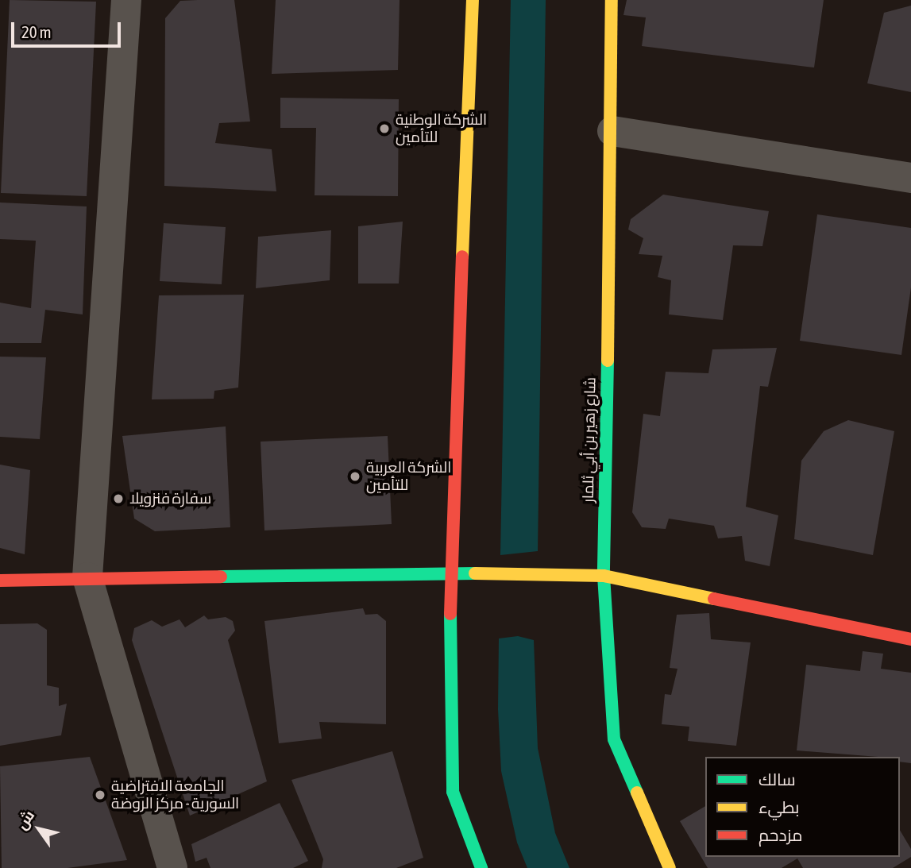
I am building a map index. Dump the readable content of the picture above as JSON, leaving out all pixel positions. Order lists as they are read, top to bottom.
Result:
{
  "streets": {
    "street": ["شارع زهير بن أبي ثلمار"]
  },
  "places": [
    "الشركة الوطنية للتأمين",
    "الشركة العربية للتأمين",
    "سفارة فنزويلا",
    "الجامعة الافتراضية السورية - مركز الروضة"
  ],
  "legend": ["سالك", "بطيء", "مزدحم"],
  "scale_bar": "20 m",
  "north": "top left"
}
